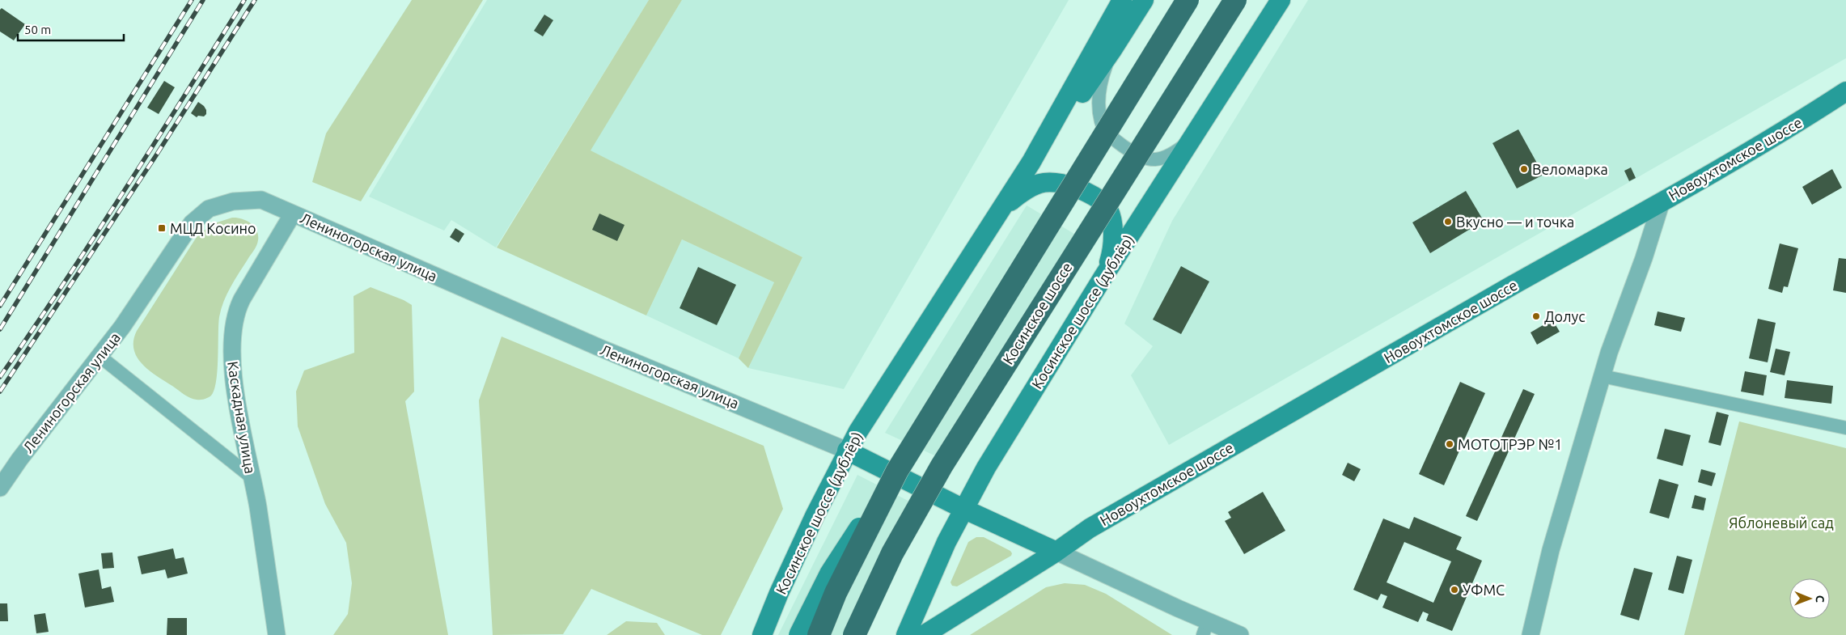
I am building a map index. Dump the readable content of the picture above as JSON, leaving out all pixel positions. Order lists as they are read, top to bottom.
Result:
{
  "streets": {
    "highway": ["Косинское шоссе"],
    "main road": ["Новоухтомское шоссе", "Косинское шоссе (дублёр)"],
    "street": ["Лениногорская улица", "Каскадная улица"]
  },
  "crossings": [
    ["Лениногорская улица", "Косинское шоссе (дублёр)"],
    ["Лениногорская улица", "Каскадная улица"]
  ],
  "parks": ["Яблоневый сад"],
  "places": {
    "other": [
      "Веломарка",
      "Вкусно — и точка",
      "Долус",
      "МОТОТРЭР №1",
      "УФМС"
    ],
    "transit": ["МЦД Косино"]
  },
  "scale_bar": "50 m",
  "north": "right"
}
